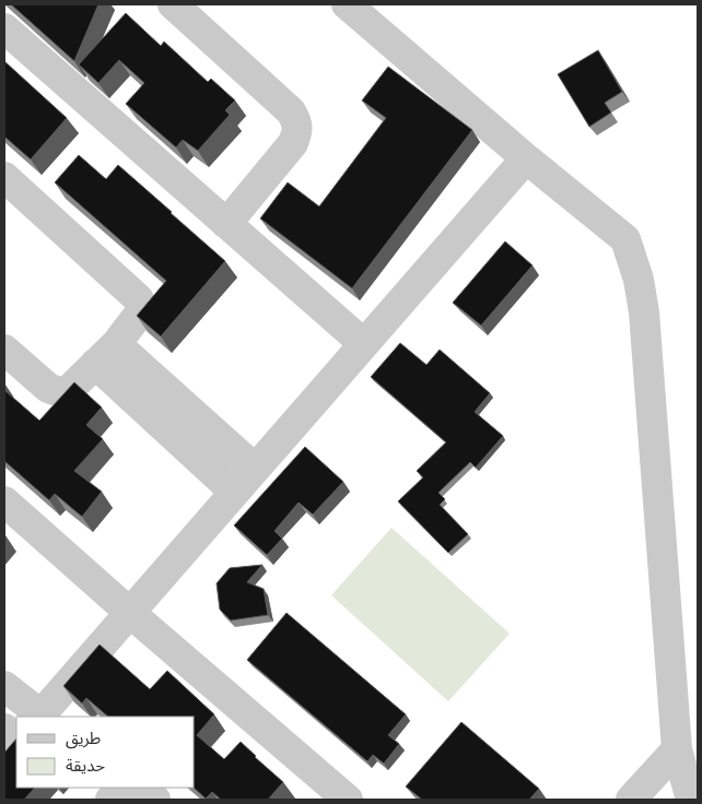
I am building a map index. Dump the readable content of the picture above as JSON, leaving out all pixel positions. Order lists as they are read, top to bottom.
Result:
{
  "legend": ["طريق", "حديقة"]
}
